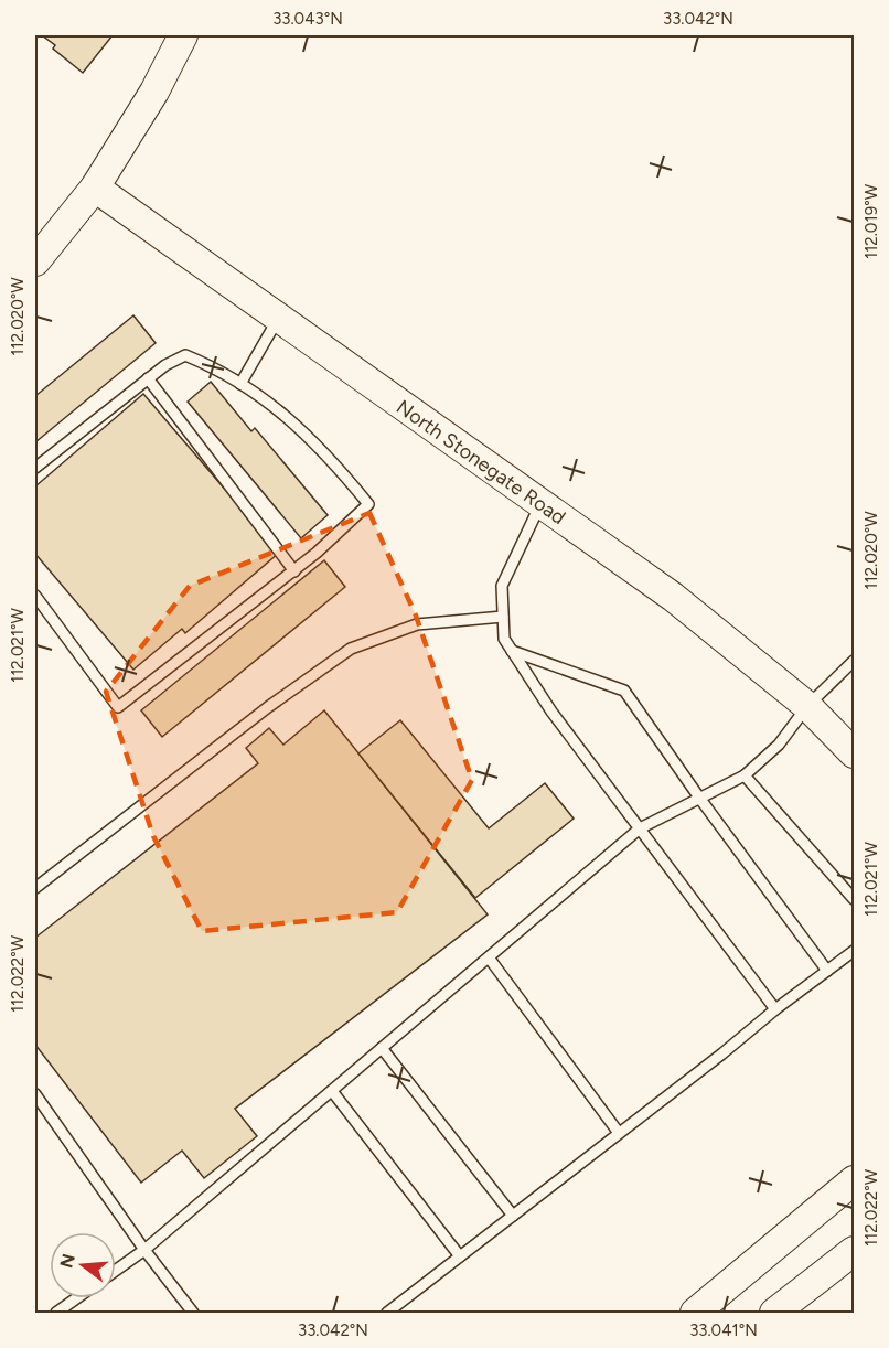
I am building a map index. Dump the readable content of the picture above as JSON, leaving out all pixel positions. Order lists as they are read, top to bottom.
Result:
{
  "streets": {
    "street": ["North Stonegate Road"]
  },
  "north": "left",
  "coordinates": [
    "33.043°N",
    "33.042°N",
    "112.019°W",
    "112.020°W",
    "112.021°W",
    "112.022°W",
    "33.041°N"
  ]
}
